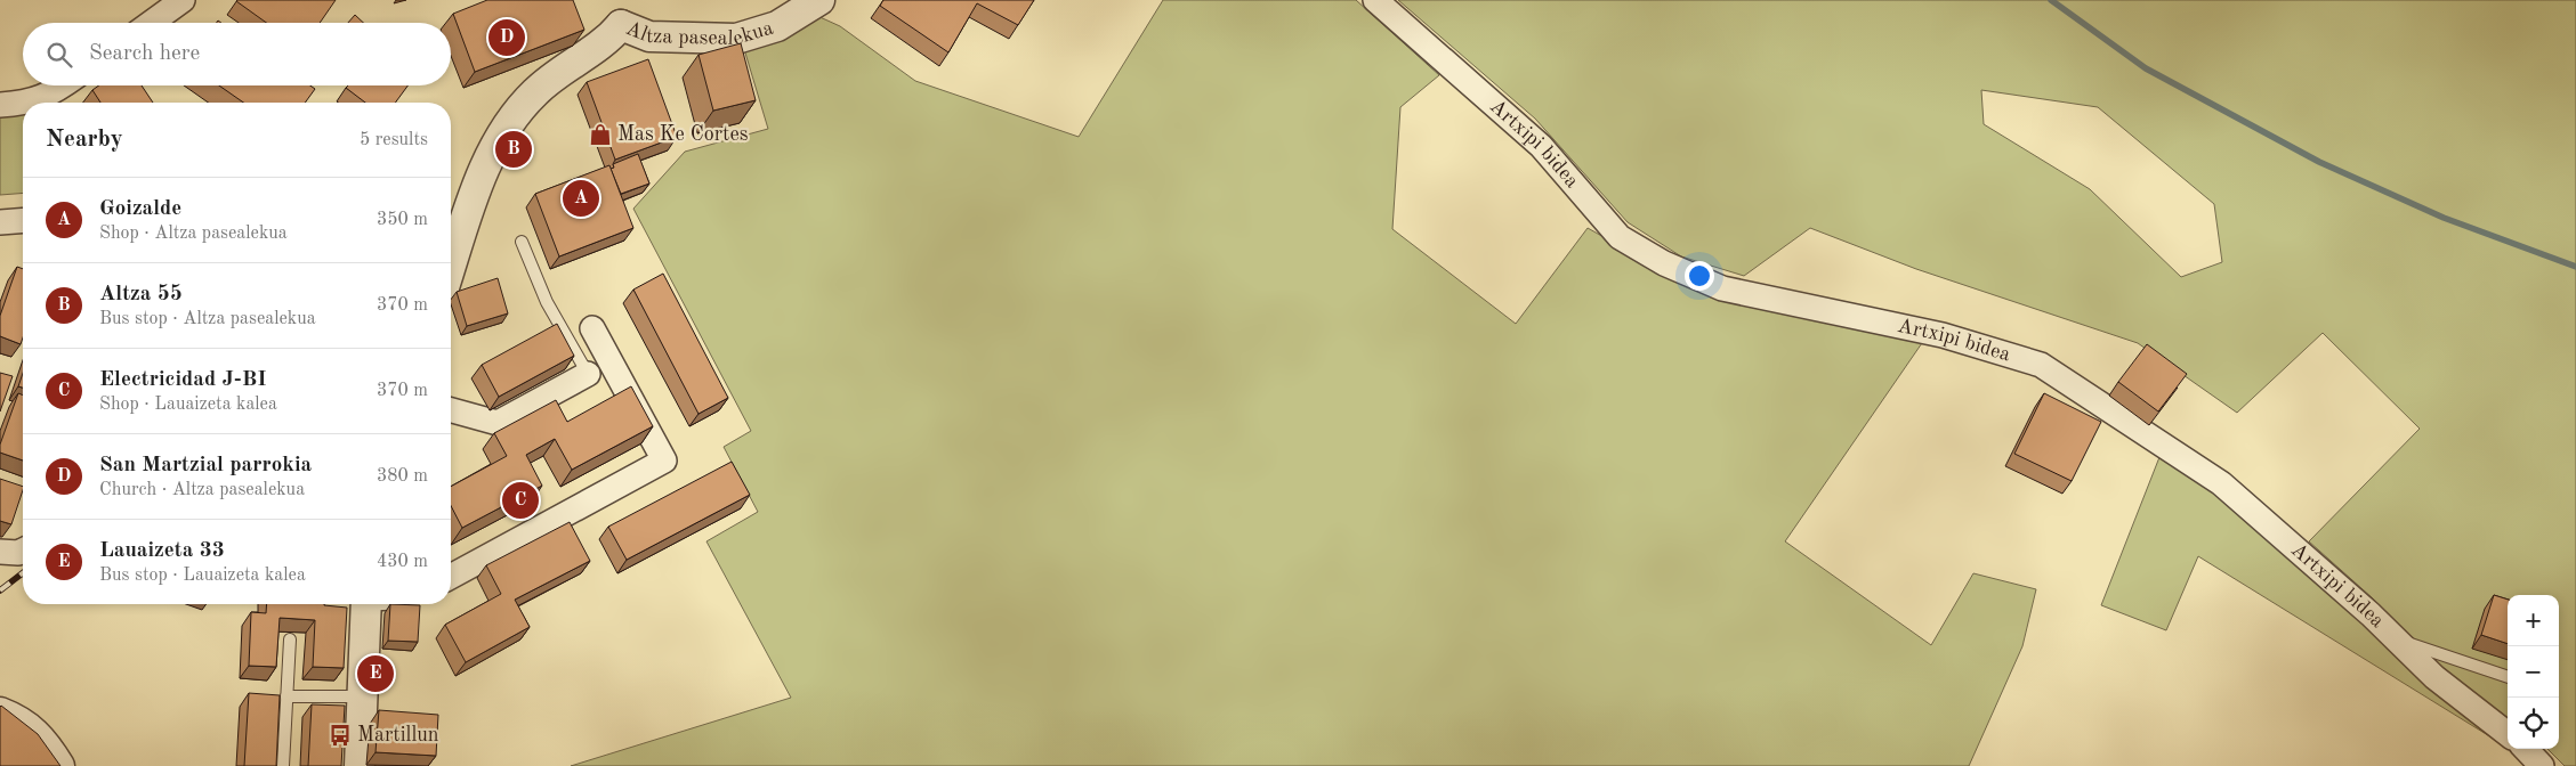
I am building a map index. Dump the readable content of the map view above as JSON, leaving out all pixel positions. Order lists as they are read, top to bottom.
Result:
{
  "streets": {
    "street": ["Altza pasealekua", "Artxipi bidea"]
  },
  "places": {
    "shop": ["Mas Ke Cortes"],
    "bus stop": ["Martillun"]
  },
  "page": {
    "pins": [
      "D",
      "B",
      "A",
      "C",
      "E"
    ],
    "search": "Search here",
    "heading": ["Nearby", "5 results"],
    "list": [
      {
        "mark": "A",
        "name": "Goizalde",
        "note": "Shop · Altza pasealekua",
        "value": "350 m"
      },
      {
        "mark": "B",
        "name": "Altza 55",
        "note": "Bus stop · Altza pasealekua",
        "value": "370 m"
      },
      {
        "mark": "C",
        "name": "Electricidad J-BI",
        "note": "Shop · Lauaizeta kalea",
        "value": "370 m"
      },
      {
        "mark": "D",
        "name": "San Martzial parrokia",
        "note": "Church · Altza pasealekua",
        "value": "380 m"
      },
      {
        "mark": "E",
        "name": "Lauaizeta 33",
        "note": "Bus stop · Lauaizeta kalea",
        "value": "430 m"
      }
    ],
    "map_buttons": ["+", "−"]
  }
}
